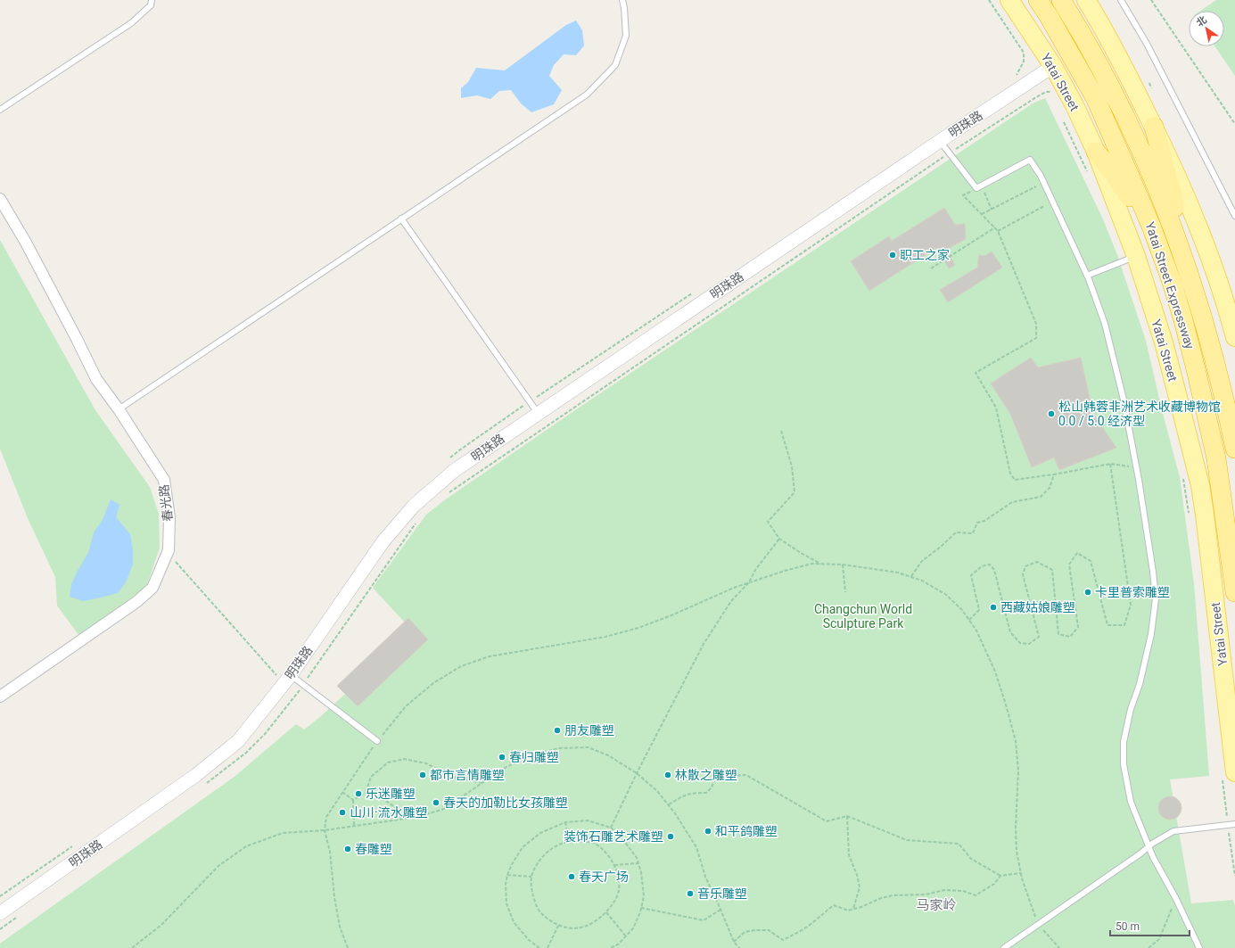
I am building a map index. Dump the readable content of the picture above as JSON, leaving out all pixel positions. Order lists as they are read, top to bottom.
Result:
{
  "streets": {
    "highway": ["Yatai Street Expressway"],
    "main road": ["Yatai Street"],
    "street": ["明珠路", "春光路"]
  },
  "crossings": [
    ["Yatai Street", "明珠路"]
  ],
  "districts": ["马家岭"],
  "parks": ["Changchun World Sculpture Park"],
  "places": [
    "职工之家",
    "松山韩蓉非洲艺术收藏博物馆 0.0 / 5.0 经济型",
    "卡里普索雕塑",
    "西藏姑娘雕塑",
    "朋友雕塑",
    "春归雕塑",
    "都市言情雕塑",
    "林散之雕塑",
    "乐迷雕塑",
    "春天的加勒比女孩雕塑",
    "山川·流水雕塑",
    "和平鸽雕塑",
    "装饰石雕艺术雕塑",
    "春雕塑",
    "春天广场",
    "音乐雕塑"
  ],
  "scale_bar": "50 m",
  "north": "top left"
}
